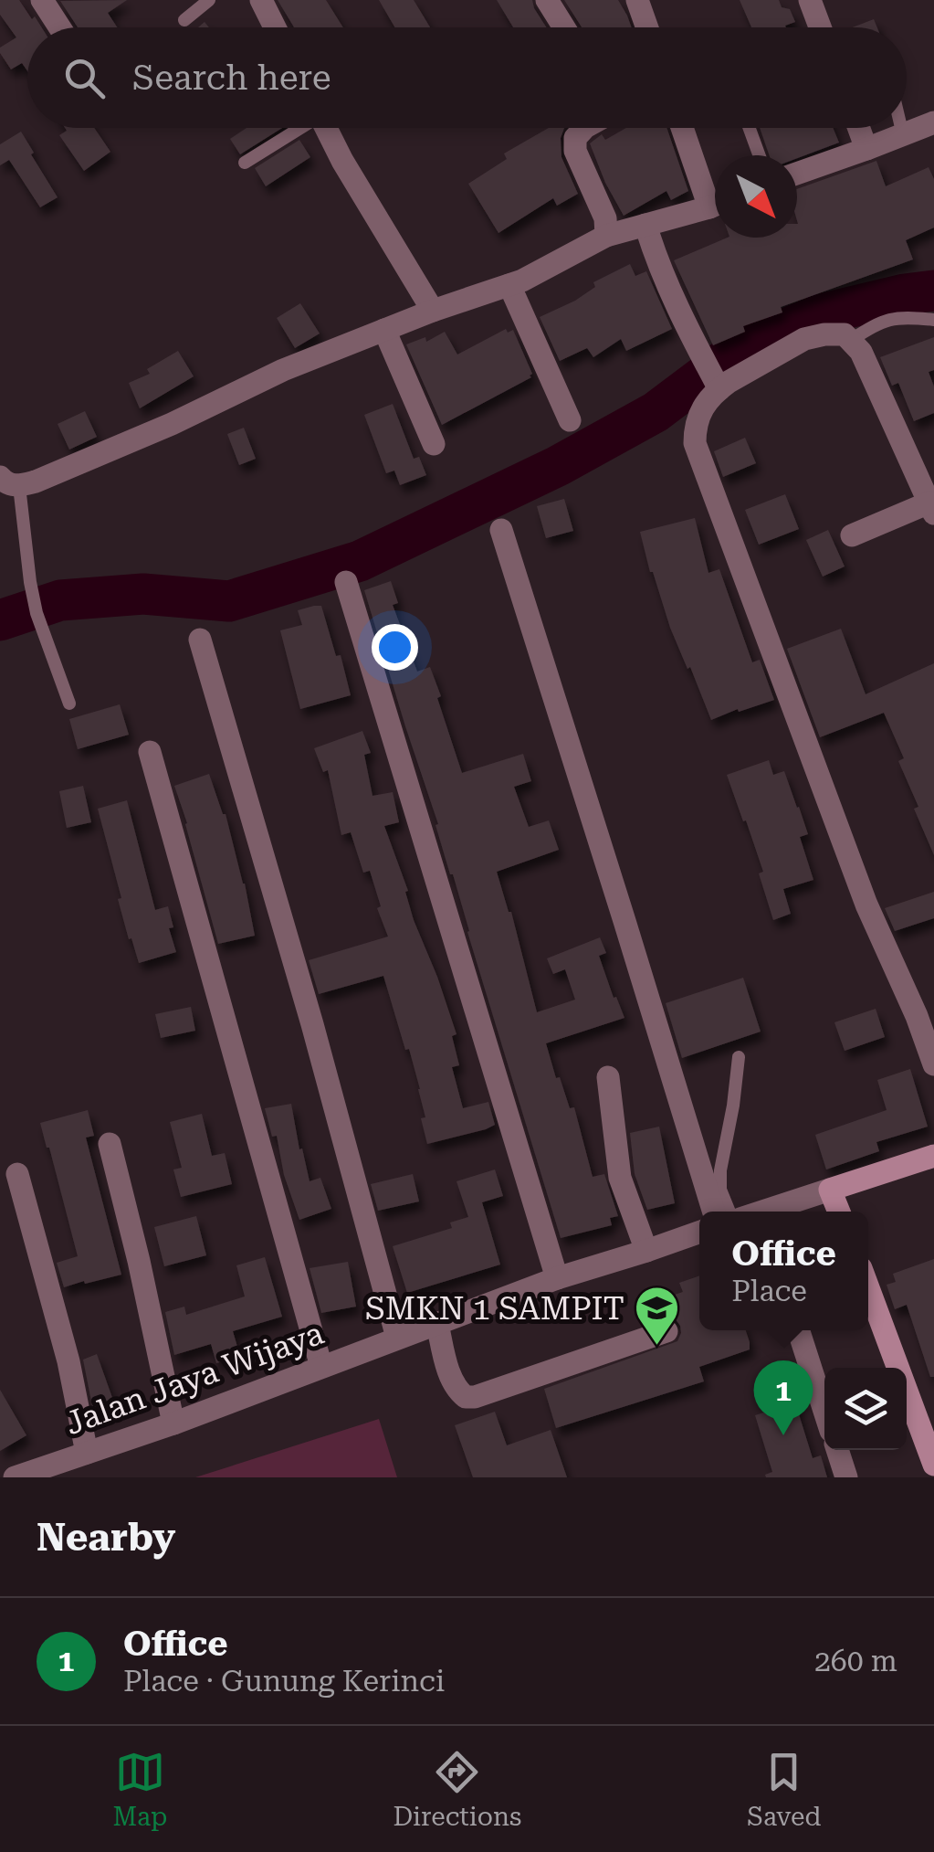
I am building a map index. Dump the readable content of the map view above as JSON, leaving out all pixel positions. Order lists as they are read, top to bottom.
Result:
{
  "streets": {
    "street": ["Jalan Jaya Wijaya"]
  },
  "places": {
    "school or university": ["SMKN 1 SAMPIT"]
  },
  "north": "bottom right",
  "page": {
    "search": "Search here",
    "popup": ["Office", "Place"],
    "pins": "1",
    "heading": "Nearby",
    "list": [
      {
        "mark": "1",
        "name": "Office",
        "note": "Place · Gunung Kerinci",
        "value": "260 m"
      }
    ],
    "nav": ["Map", "Directions", "Saved"]
  }
}
